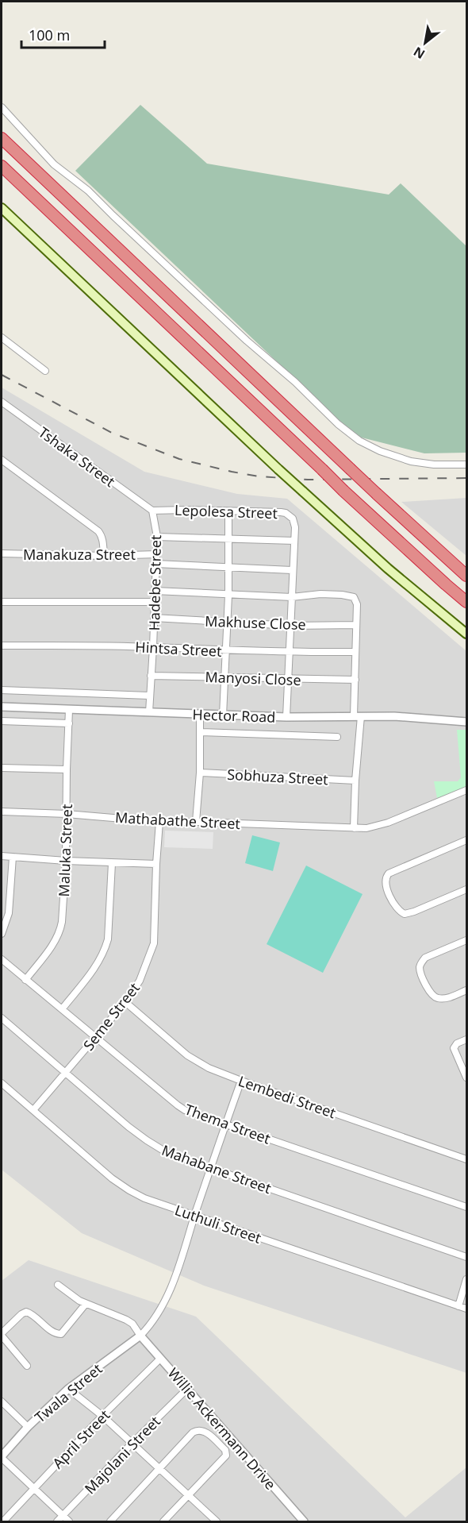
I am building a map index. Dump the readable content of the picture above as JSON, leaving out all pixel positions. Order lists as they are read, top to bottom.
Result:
{
  "streets": {
    "street": [
      "Tshaka Street",
      "Lepolesa Street",
      "Manakuza Street",
      "Hadebe Street",
      "Makhuse Close",
      "Hintsa Street",
      "Manyosi Close",
      "Hector Road",
      "Sobhuza Street",
      "Mathabathe Street",
      "Maluka Street",
      "Seme Street",
      "Lembedi Street",
      "Thema Street",
      "Mahabane Street",
      "Luthuli Street",
      "Twala Street",
      "Willie Ackermann Drive",
      "April Street",
      "Majolani Street"
    ]
  },
  "crossings": [
    ["Tshaka Street", "Lepolesa Street"],
    ["Tshaka Street", "Hadebe Street"],
    ["Lepolesa Street", "Hadebe Street"],
    ["Lepolesa Street", "Makhuse Close"],
    ["Lepolesa Street", "Hintsa Street"],
    ["Lepolesa Street", "Manyosi Close"],
    ["Lepolesa Street", "Hector Road"],
    ["Manakuza Street", "Hadebe Street"],
    ["Hadebe Street", "Makhuse Close"],
    ["Hadebe Street", "Hintsa Street"],
    ["Hadebe Street", "Manyosi Close"],
    ["Hadebe Street", "Hector Road"],
    ["Hector Road", "Maluka Street"],
    ["Mathabathe Street", "Maluka Street"],
    ["Mathabathe Street", "Seme Street"],
    ["Maluka Street", "Thema Street"],
    ["Seme Street", "Lembedi Street"],
    ["Seme Street", "Thema Street"],
    ["Seme Street", "Mahabane Street"],
    ["Seme Street", "Luthuli Street"],
    ["Twala Street", "Willie Ackermann Drive"],
    ["Willie Ackermann Drive", "April Street"],
    ["Willie Ackermann Drive", "Majolani Street"]
  ],
  "scale_bar": "100 m",
  "north": "bottom left"
}
